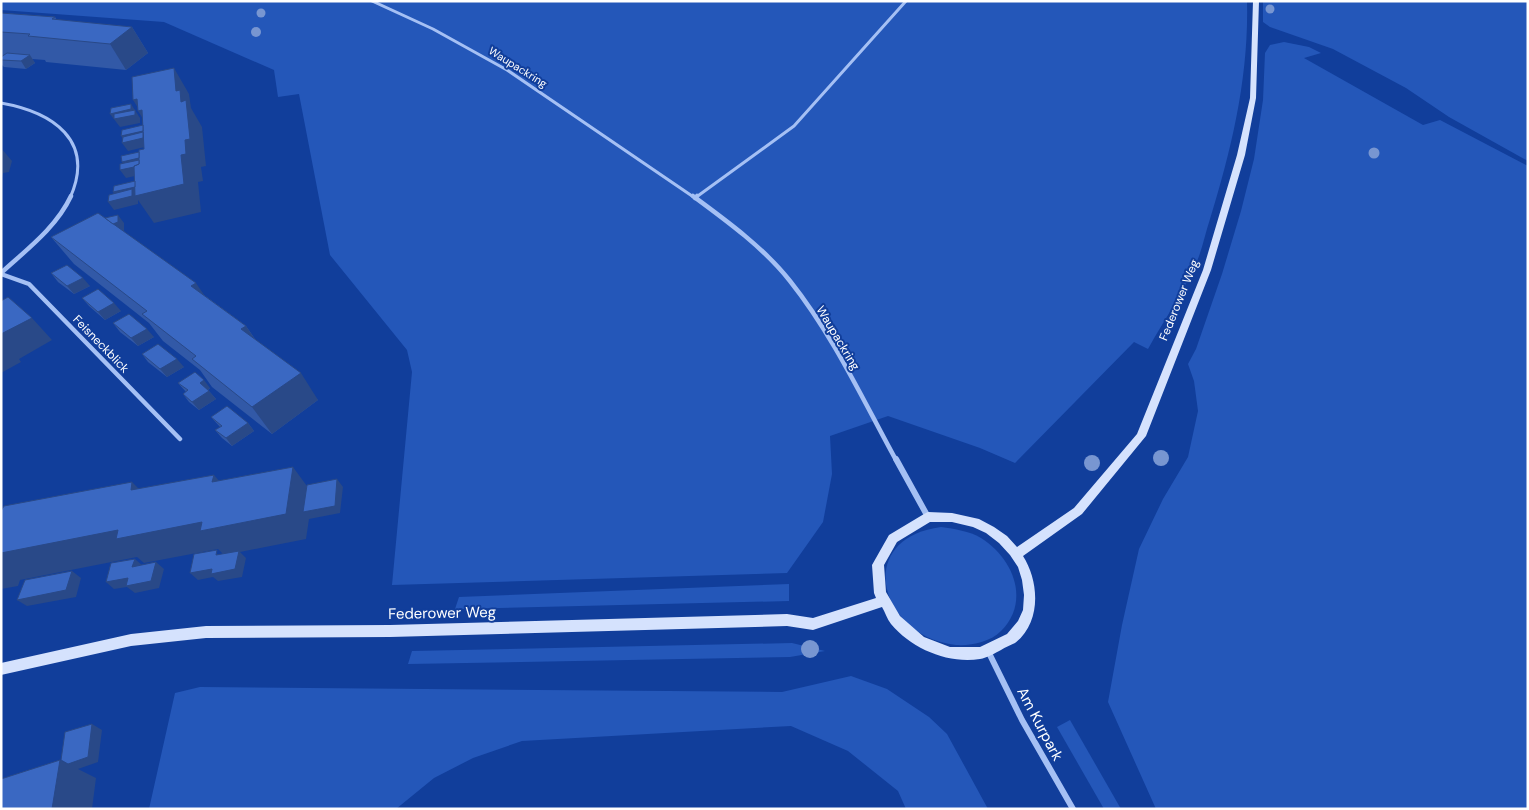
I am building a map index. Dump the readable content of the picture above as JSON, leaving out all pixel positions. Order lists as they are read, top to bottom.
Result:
{
  "streets": {
    "street": [
      "Waupackring",
      "Federower Weg",
      "Feisneckblick",
      "Am Kurpark"
    ]
  },
  "crossings": [
    ["Waupackring", "Federower Weg"],
    ["Waupackring", "Am Kurpark"],
    ["Federower Weg", "Am Kurpark"]
  ]
}
